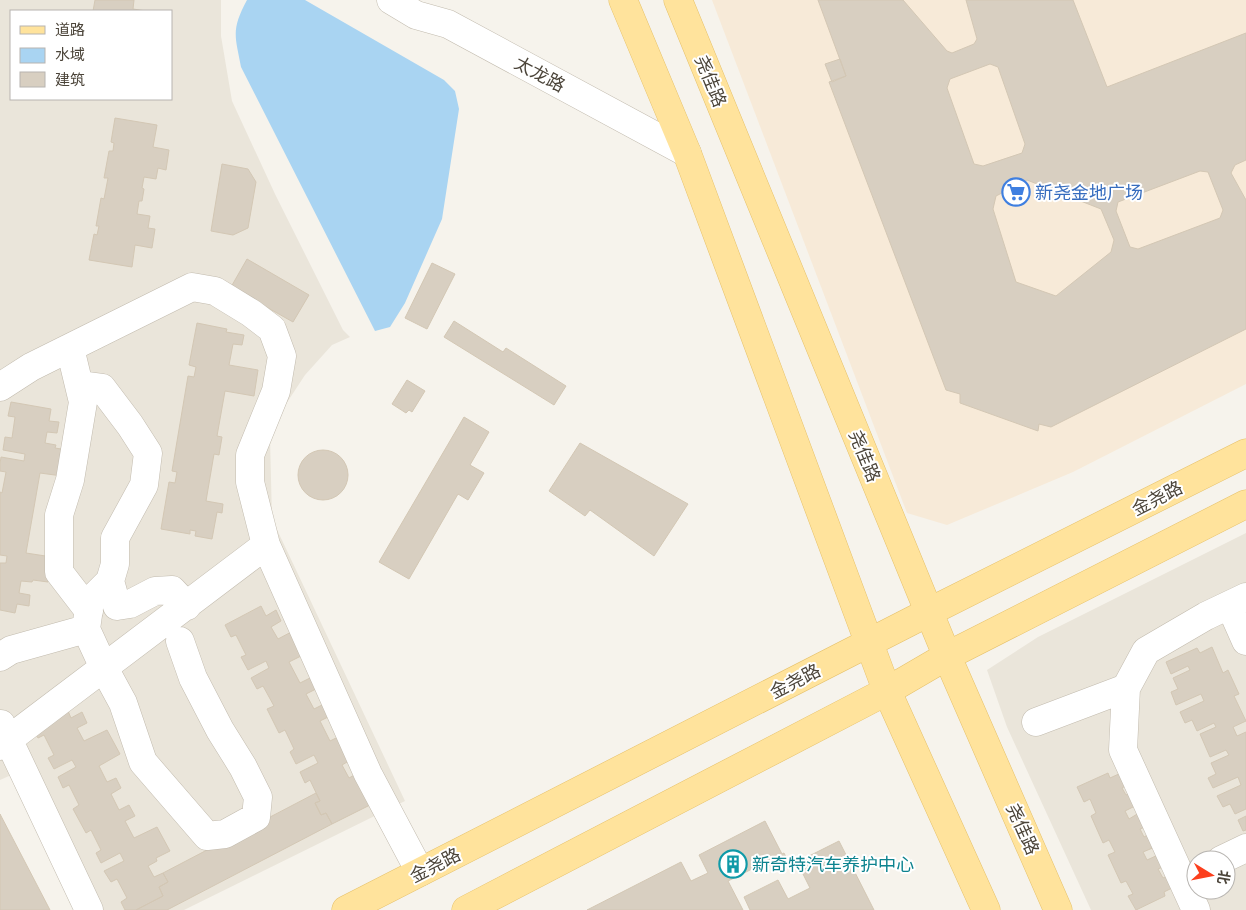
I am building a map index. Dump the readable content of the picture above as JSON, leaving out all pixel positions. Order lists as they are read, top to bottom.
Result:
{
  "streets": {
    "main road": ["尧佳路", "金尧路"],
    "street": ["太龙路"]
  },
  "crossings": [
    ["尧佳路", "金尧路"]
  ],
  "places": {
    "supermarket": ["新尧金地广场"],
    "building": ["新奇特汽车养护中心"]
  },
  "legend": ["道路", "水域", "建筑"],
  "north": "right"
}
